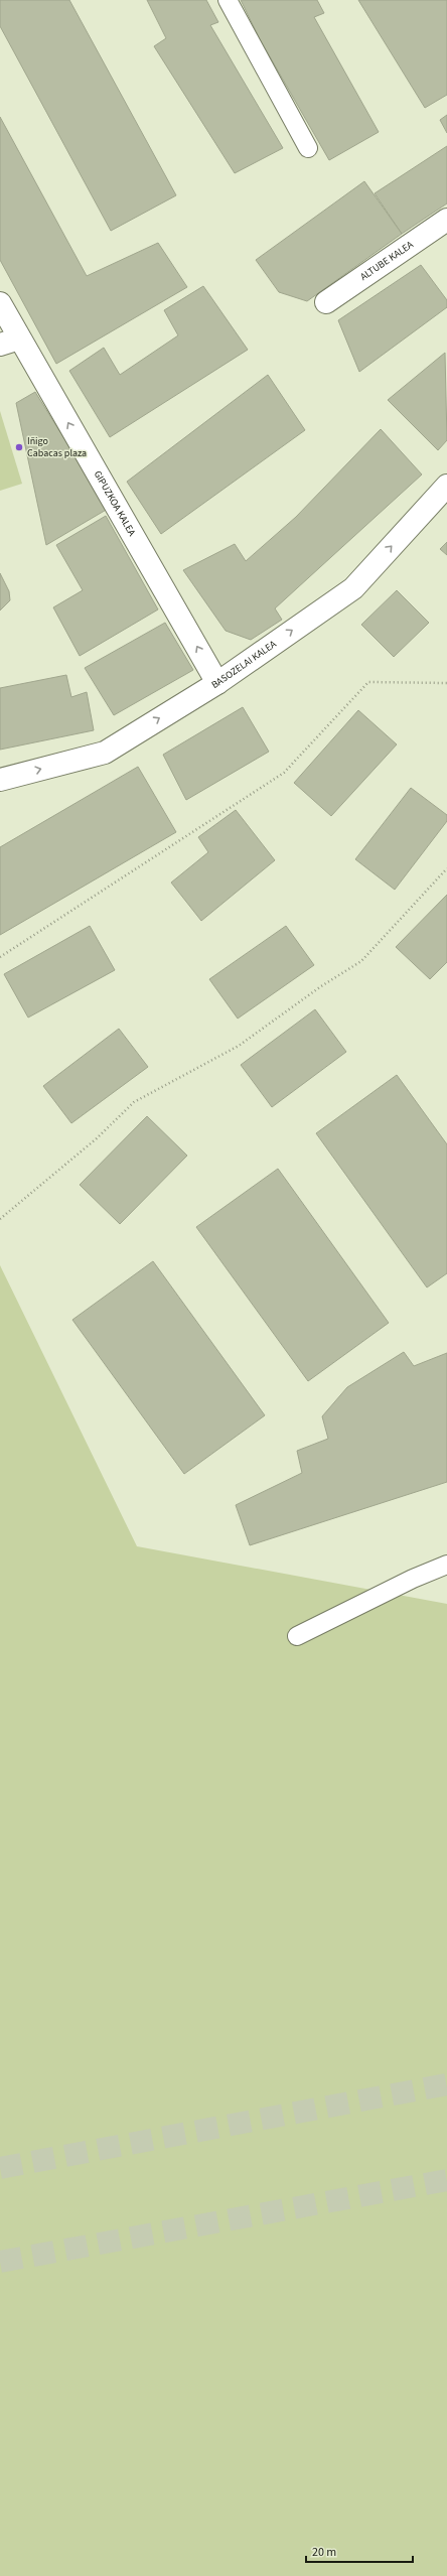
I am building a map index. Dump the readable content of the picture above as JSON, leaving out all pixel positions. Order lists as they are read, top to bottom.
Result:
{
  "streets": {
    "street": ["ALTUBE KALEA", "GIPUZKOA KALEA", "BASOZELAI KALEA"]
  },
  "crossings": [
    ["GIPUZKOA KALEA", "BASOZELAI KALEA"]
  ],
  "one_way": ["GIPUZKOA KALEA", "BASOZELAI KALEA"],
  "places": ["Iñigo Cabacas plaza"],
  "scale_bar": "20 m"
}
